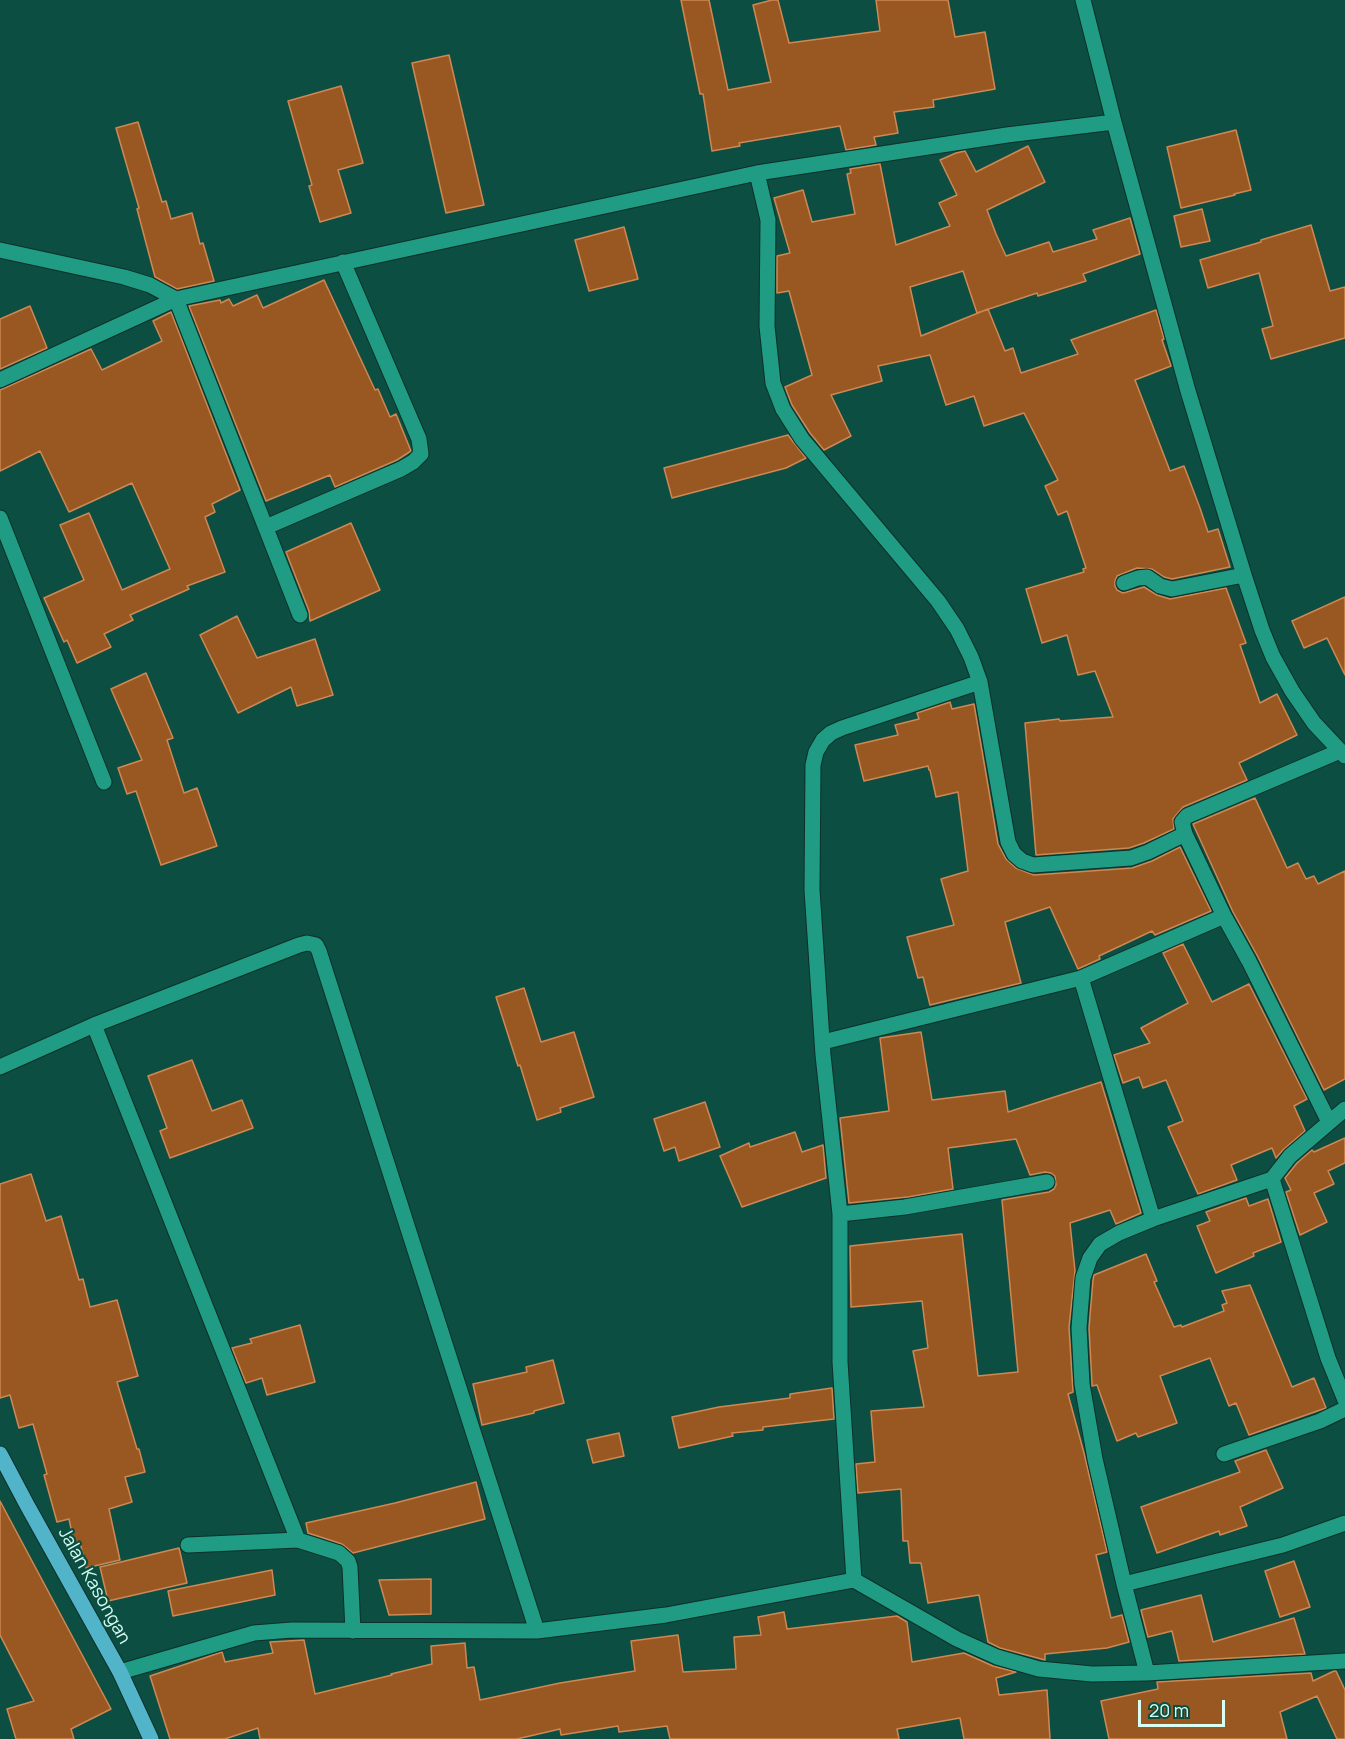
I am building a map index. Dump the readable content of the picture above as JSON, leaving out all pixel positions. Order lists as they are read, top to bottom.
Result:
{
  "streets": {
    "main road": ["Jalan Kasongan"]
  },
  "scale_bar": "20 m"
}
